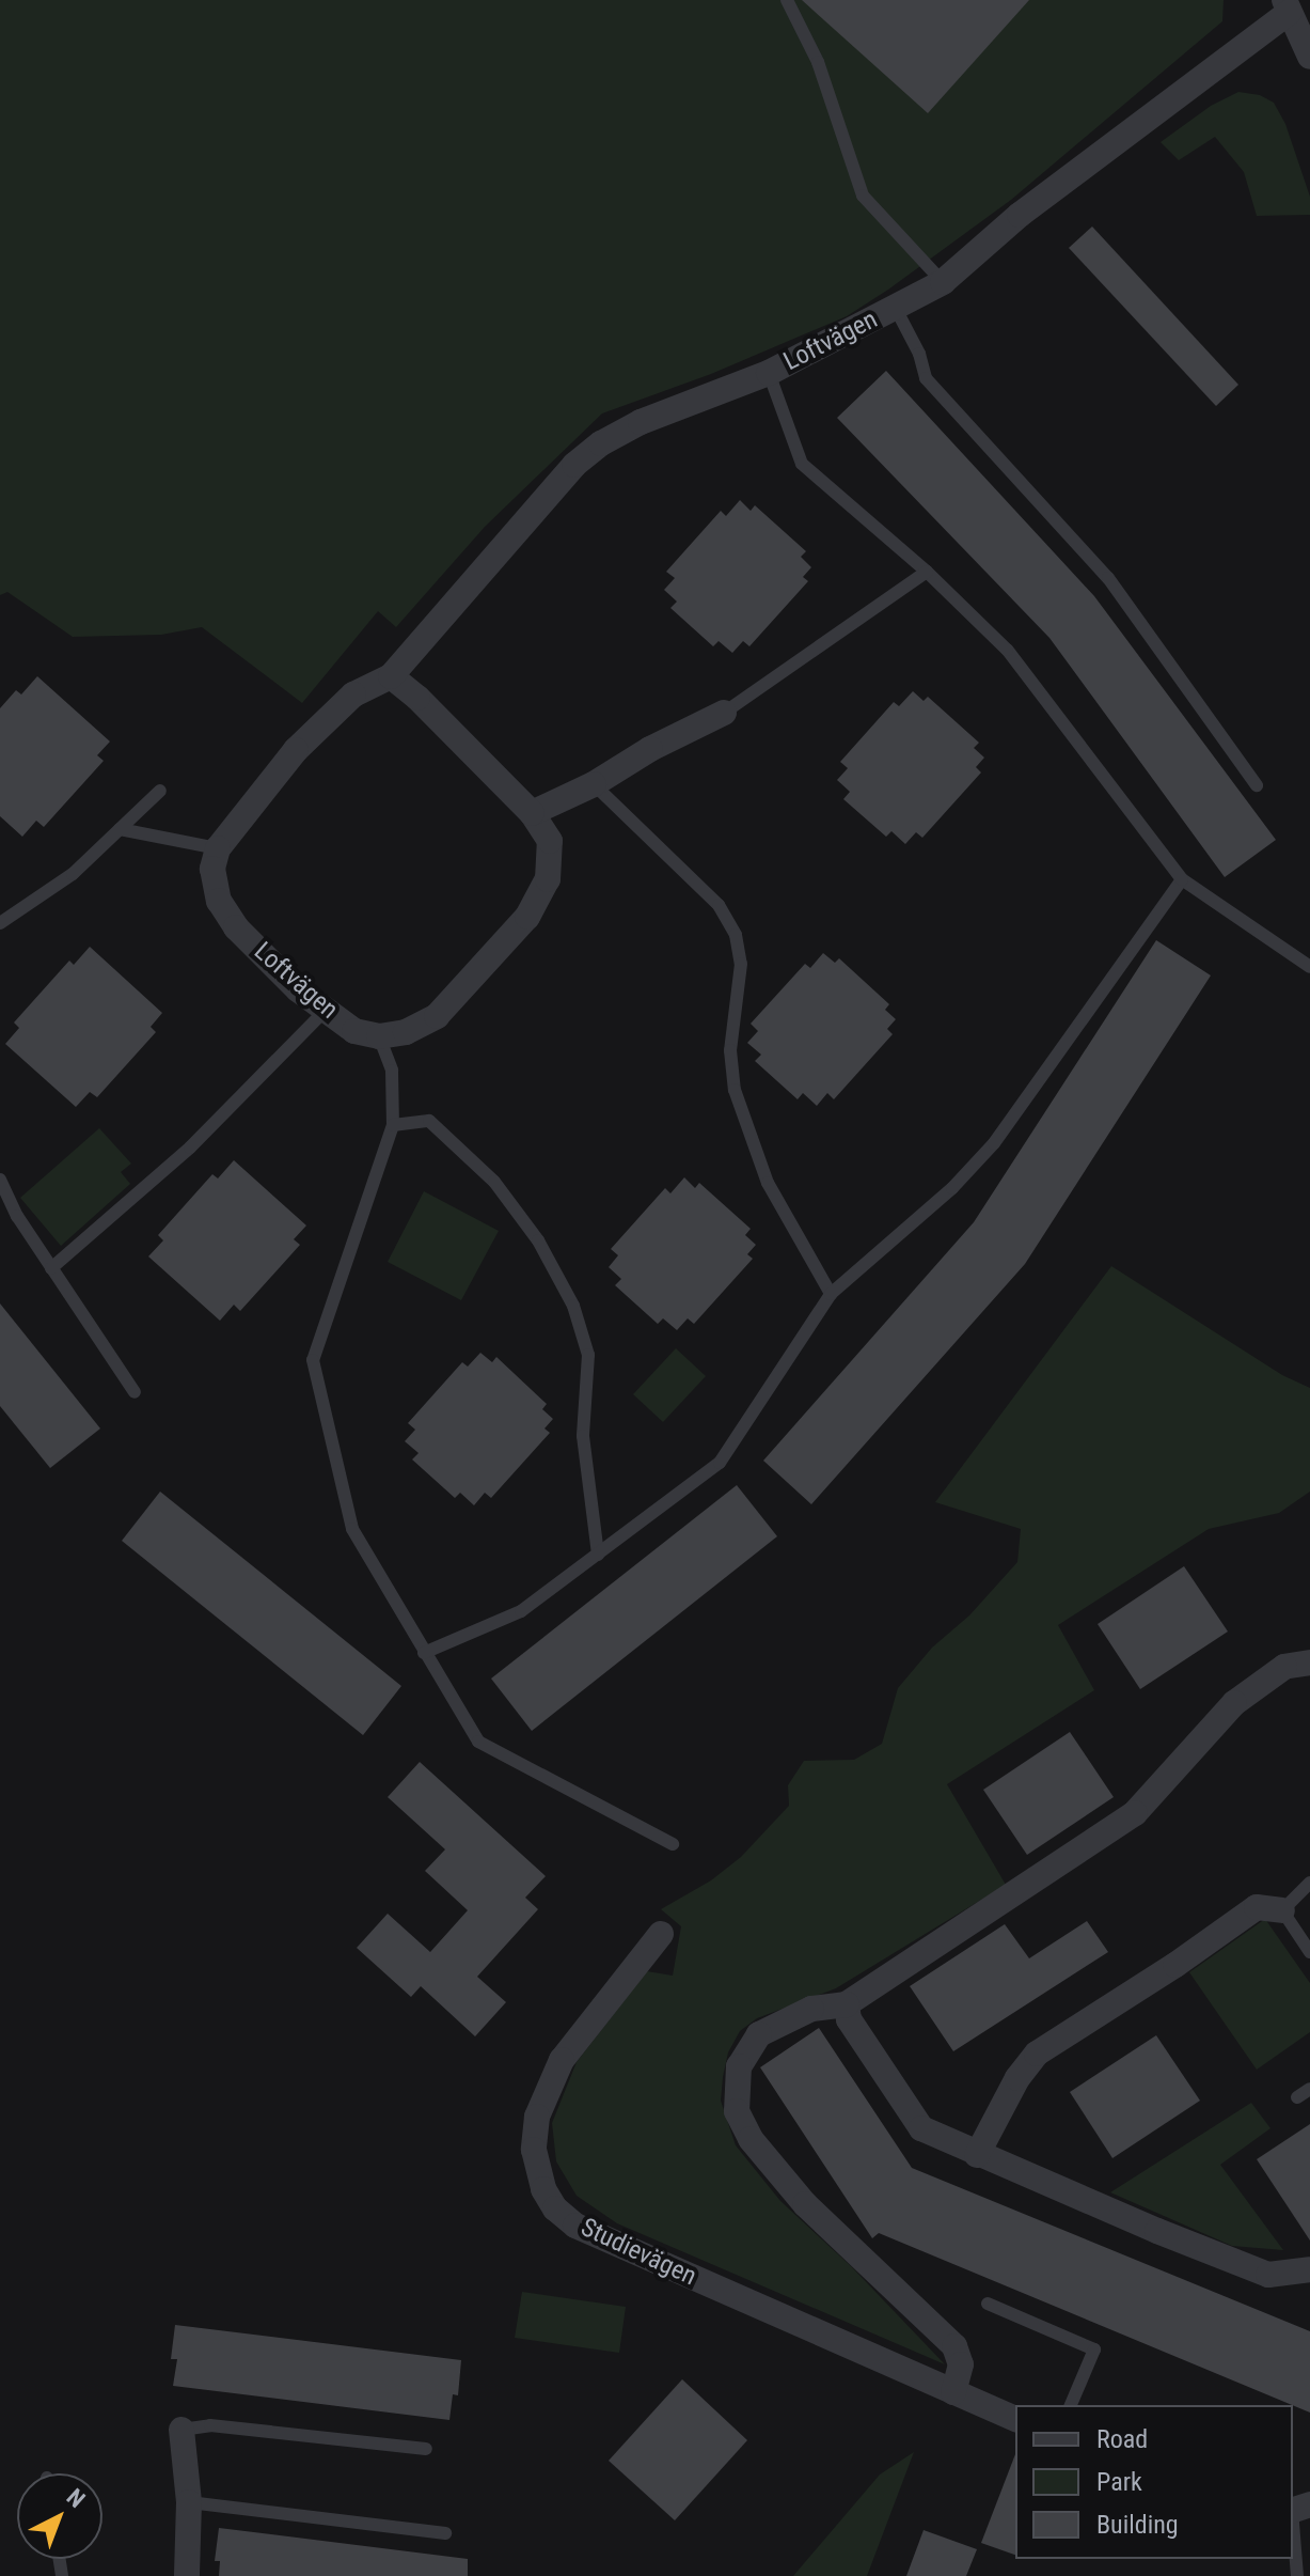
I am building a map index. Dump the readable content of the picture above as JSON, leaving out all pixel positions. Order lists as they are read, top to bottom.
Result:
{
  "streets": {
    "street": ["Loftvägen", "Studievägen"]
  },
  "legend": ["Road", "Park", "Building"],
  "north": "top right"
}
